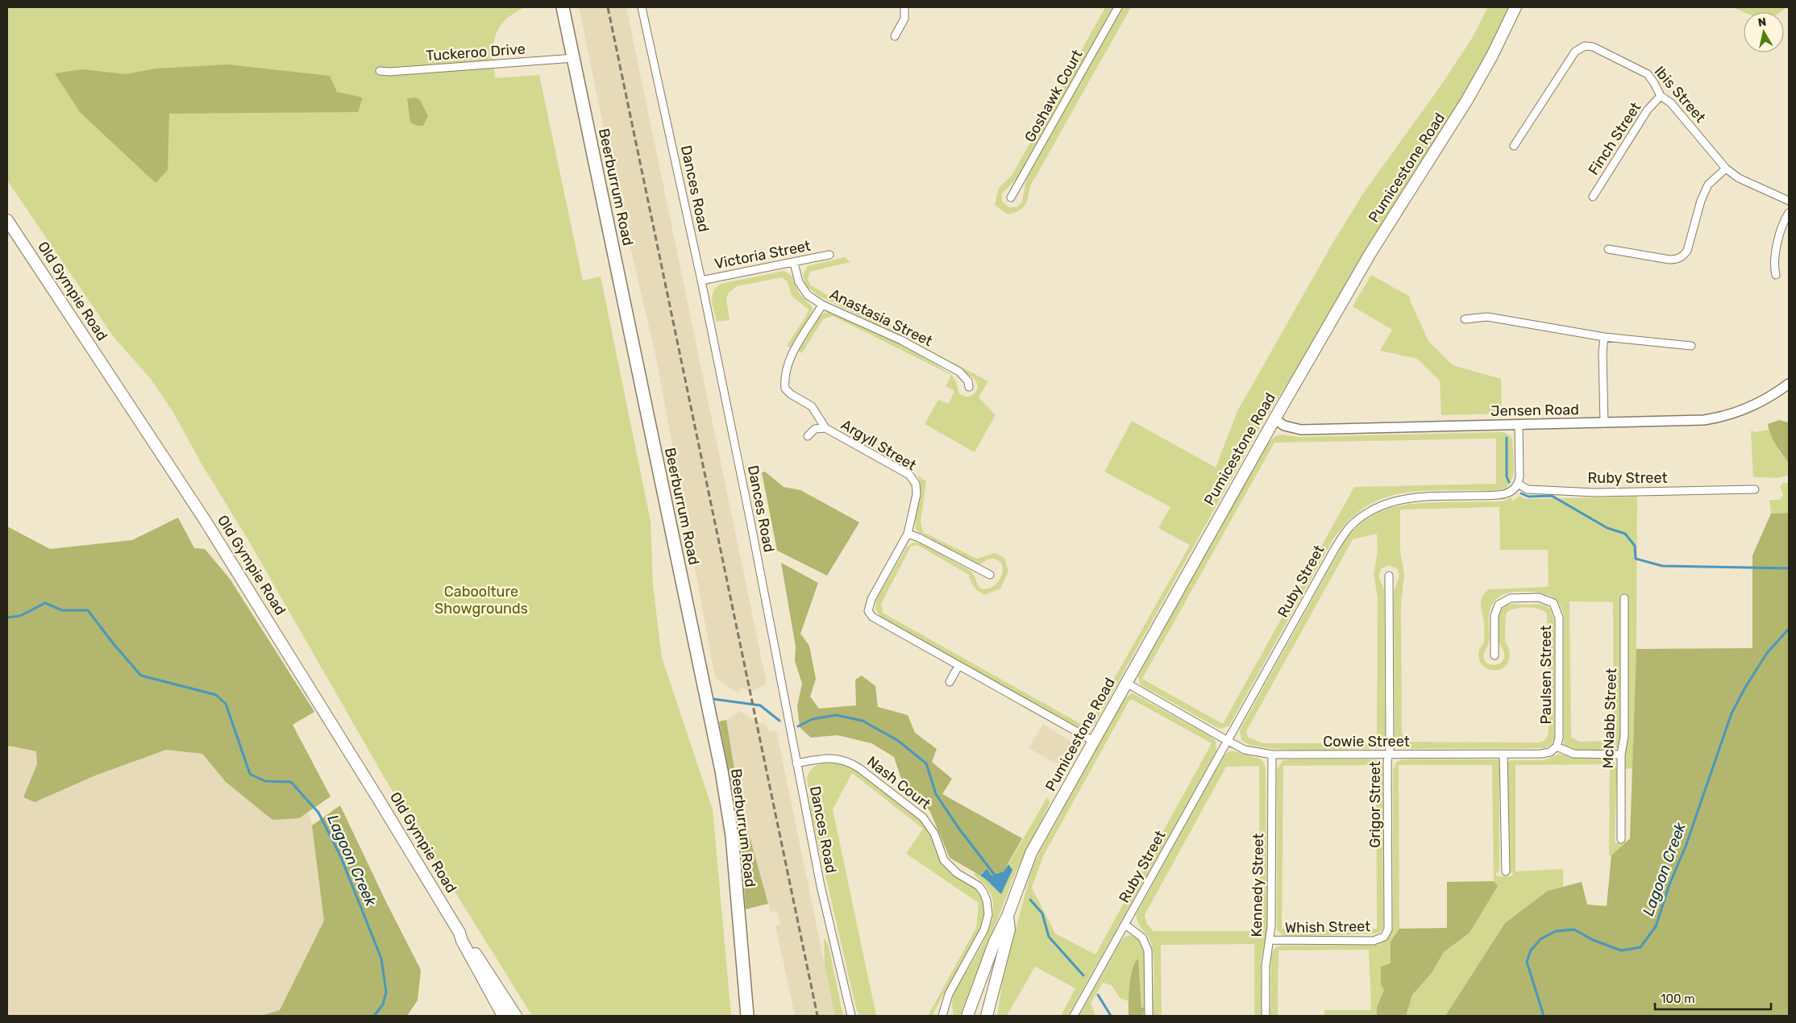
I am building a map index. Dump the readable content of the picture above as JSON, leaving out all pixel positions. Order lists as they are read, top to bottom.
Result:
{
  "streets": {
    "main road": ["Pumicestone Road", "Beerburrum Road", "Old Gympie Road"],
    "street": [
      "Tuckeroo Drive",
      "Ibis Street",
      "Goshawk Court",
      "Finch Street",
      "Dances Road",
      "Victoria Street",
      "Anastasia Street",
      "Jensen Road",
      "Argyll Street",
      "Ruby Street",
      "Paulsen Street",
      "McNabb Street",
      "Cowie Street",
      "Nash Court",
      "Grigor Street",
      "Kennedy Street",
      "Whish Street"
    ]
  },
  "crossings": [
    ["Tuckeroo Drive", "Beerburrum Road"],
    ["Ibis Street", "Finch Street"],
    ["Pumicestone Road", "Jensen Road"],
    ["Pumicestone Road", "Argyll Street"],
    ["Pumicestone Road", "Cowie Street"],
    ["Dances Road", "Victoria Street"],
    ["Dances Road", "Nash Court"],
    ["Victoria Street", "Anastasia Street"],
    ["Anastasia Street", "Argyll Street"],
    ["Ruby Street", "Cowie Street"],
    ["Paulsen Street", "Cowie Street"],
    ["Cowie Street", "Grigor Street"],
    ["Cowie Street", "Kennedy Street"],
    ["Grigor Street", "Whish Street"],
    ["Kennedy Street", "Whish Street"]
  ],
  "water": ["Lagoon Creek"],
  "parks": ["Caboolture Showgrounds"],
  "scale_bar": "100 m",
  "north": "top"
}
